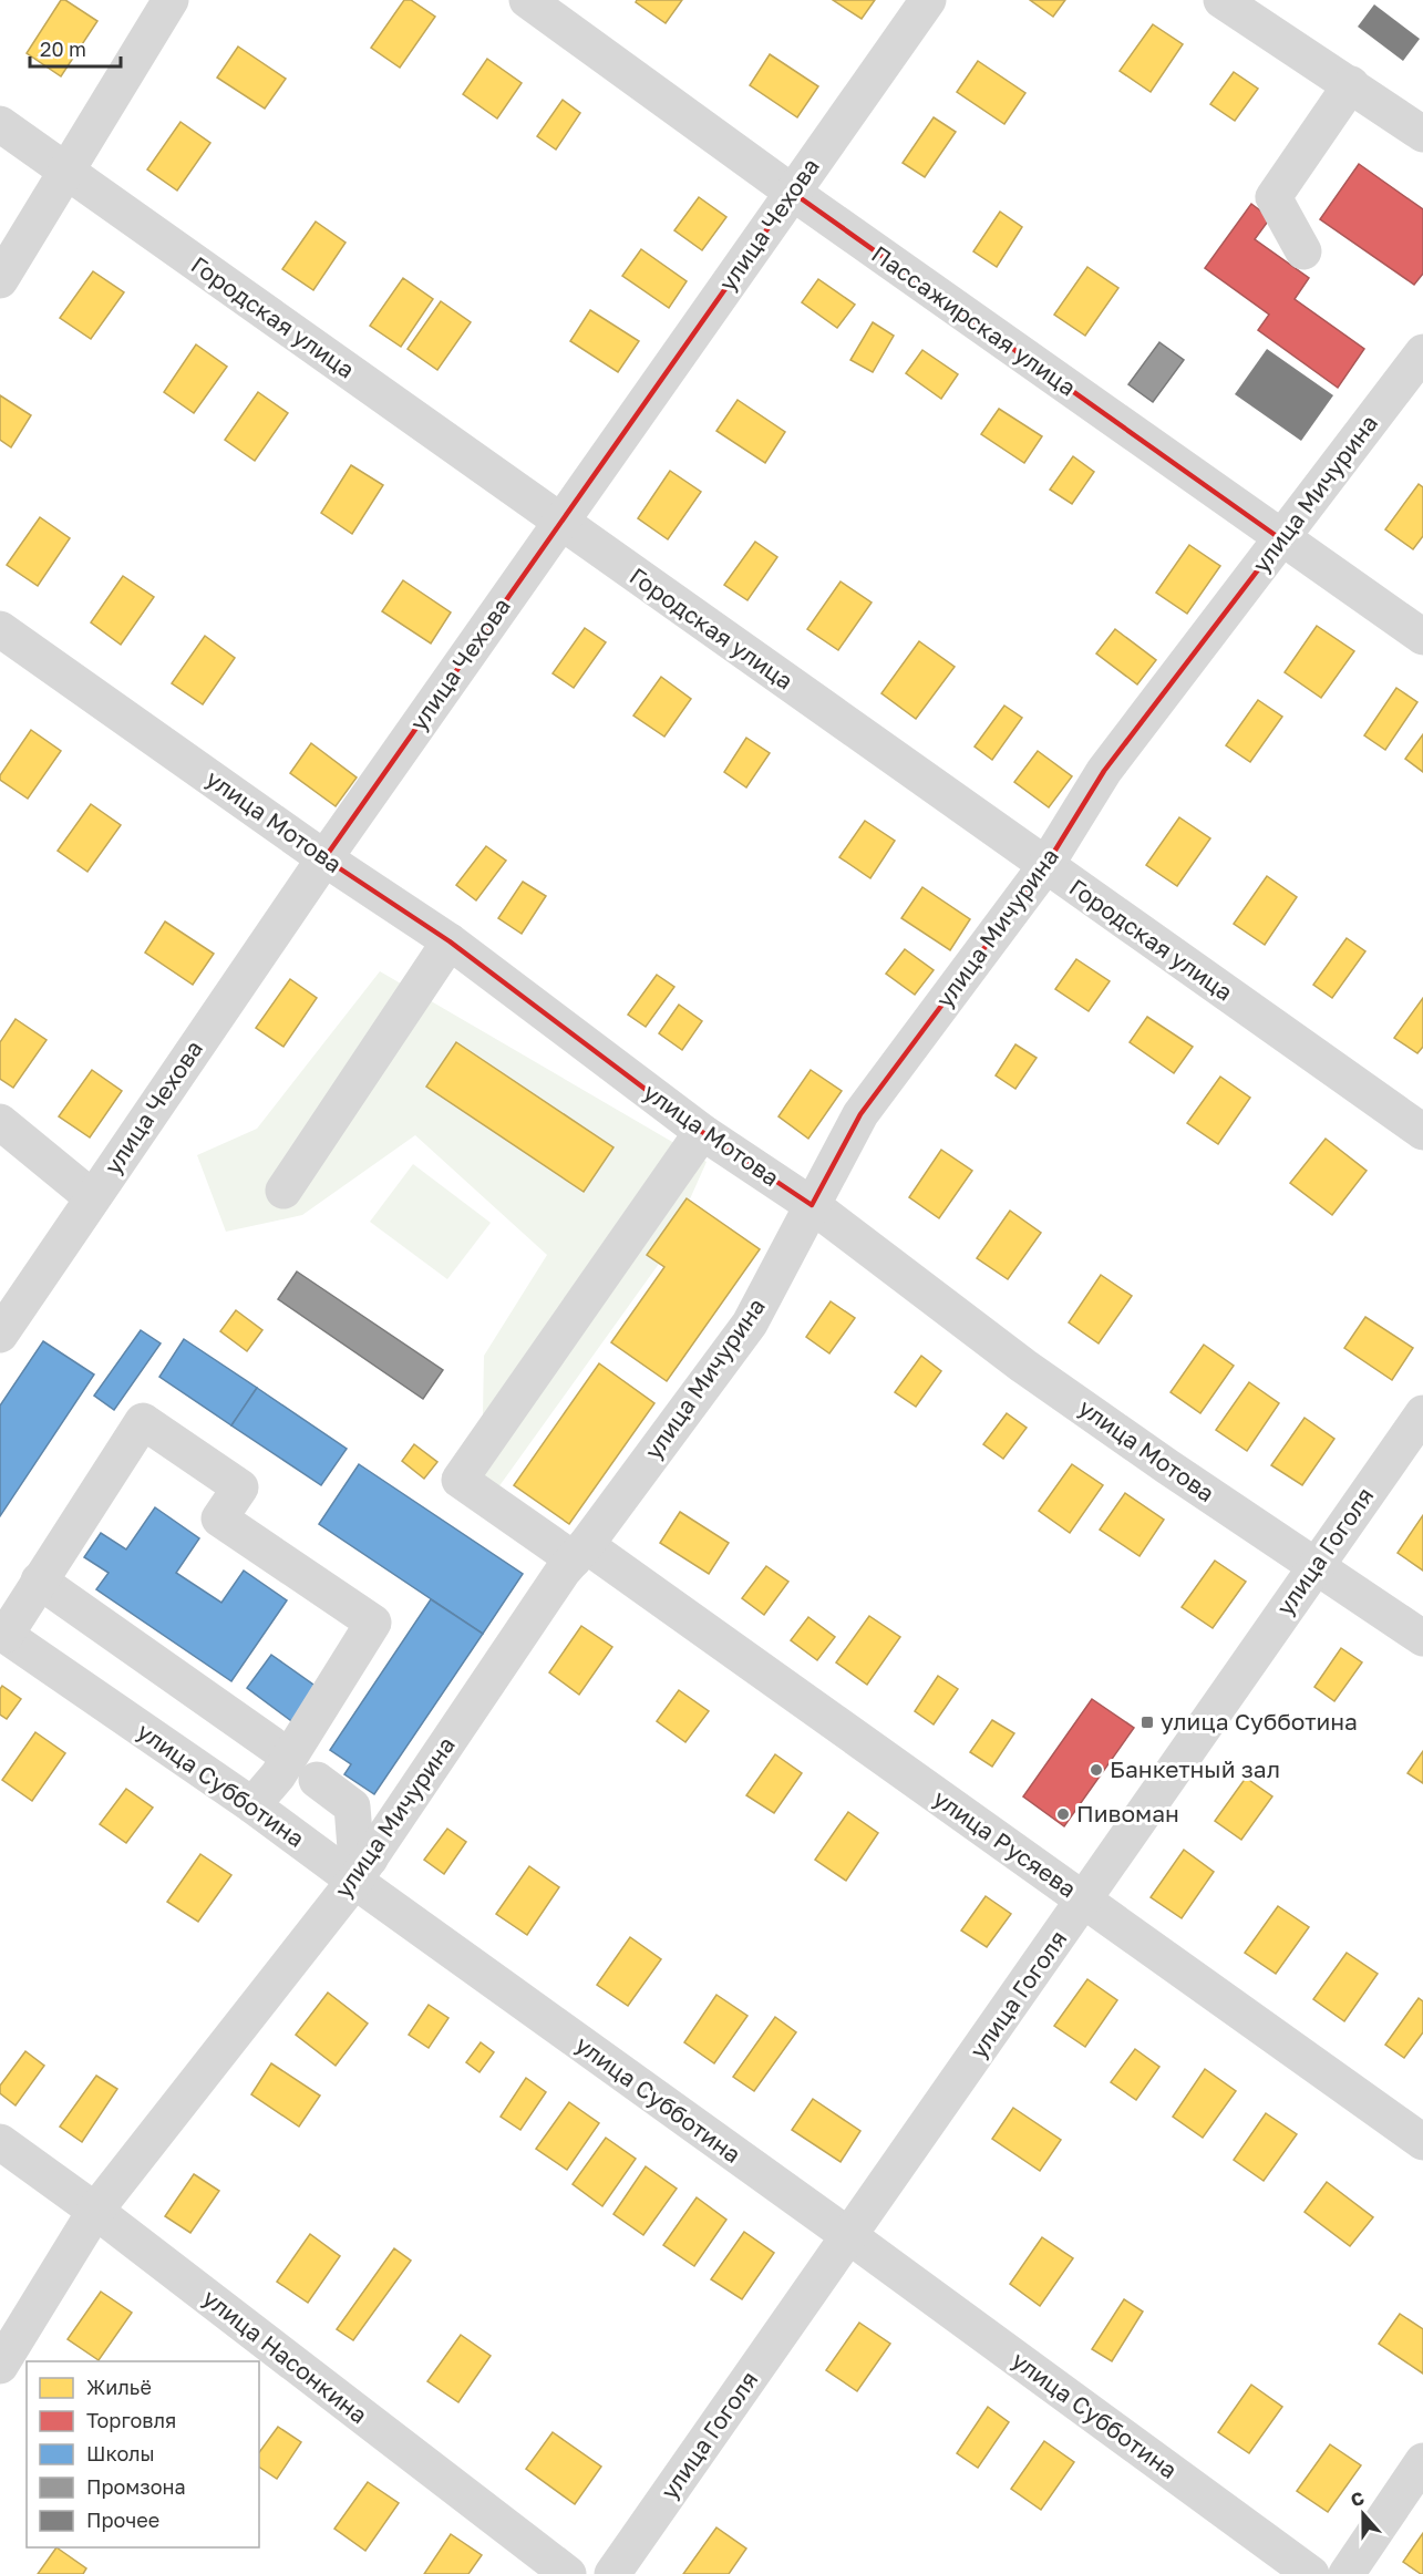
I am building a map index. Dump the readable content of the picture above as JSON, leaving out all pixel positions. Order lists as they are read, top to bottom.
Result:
{
  "streets": {
    "street": [
      "улица Чехова",
      "Городская улица",
      "Пассажирская улица",
      "улица Мичурина",
      "улица Мотова",
      "улица Гоголя",
      "улица Субботина",
      "улица Русяева",
      "улица Насонкина"
    ]
  },
  "crossings": [
    ["улица Чехова", "Городская улица"],
    ["улица Чехова", "Пассажирская улица"],
    ["улица Чехова", "улица Мотова"],
    ["Городская улица", "улица Мичурина"],
    ["Пассажирская улица", "улица Мичурина"],
    ["улица Мичурина", "улица Мотова"],
    ["улица Мичурина", "улица Субботина"],
    ["улица Мичурина", "улица Русяева"],
    ["улица Мичурина", "улица Насонкина"],
    ["улица Мотова", "улица Гоголя"],
    ["улица Мотова", "улица Русяева"],
    ["улица Гоголя", "улица Субботина"],
    ["улица Гоголя", "улица Русяева"]
  ],
  "places": {
    "transit": ["улица Субботина"],
    "other": ["Банкетный зал", "Пивоман"]
  },
  "legend": [
    "Жильё",
    "Торговля",
    "Школы",
    "Промзона",
    "Прочее"
  ],
  "scale_bar": "20 m",
  "north": "top"
}
